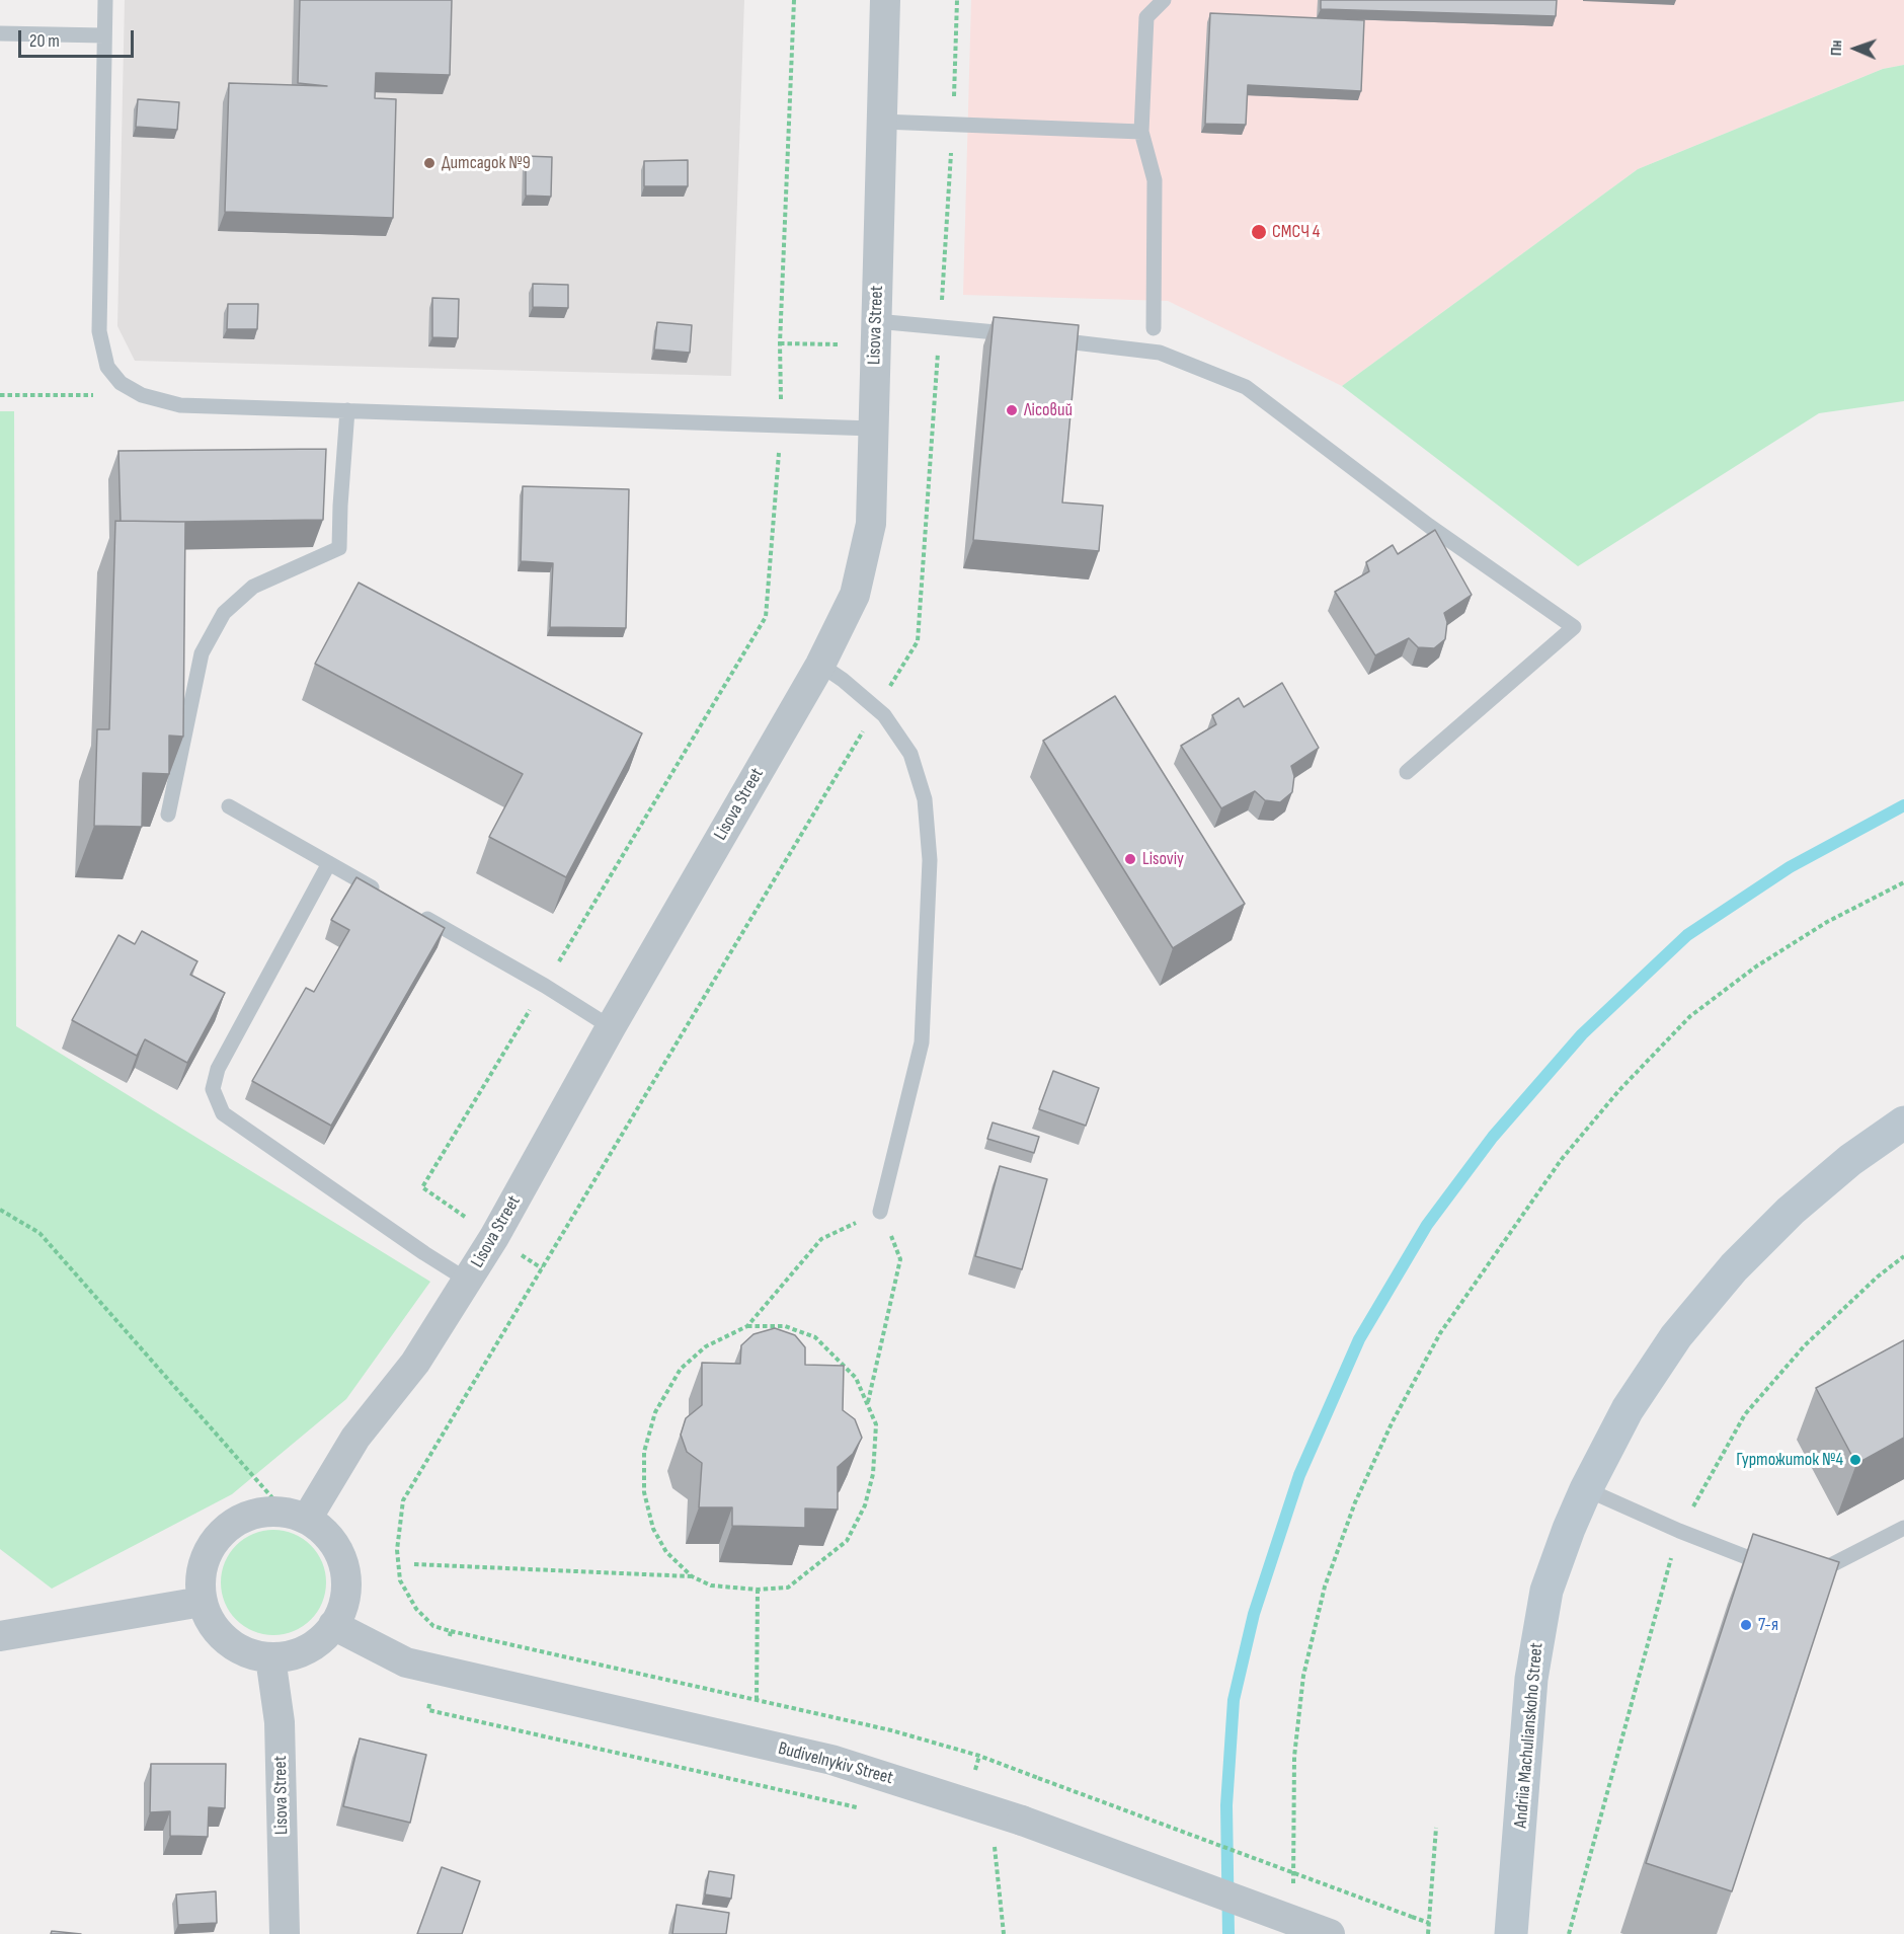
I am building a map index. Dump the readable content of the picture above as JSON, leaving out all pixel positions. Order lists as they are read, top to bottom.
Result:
{
  "streets": {
    "street": ["Lisova Street", "Andriia Machulianskoho Street", "Budivelnykiv Street"]
  },
  "crossings": [
    ["Lisova Street", "Budivelnykiv Street"]
  ],
  "places": [
    "Дитсадок №9",
    "СМСЧ 4",
    "Лісовий",
    "Lisoviy",
    "Гуртожиток №4",
    "7-я"
  ],
  "scale_bar": "20 m",
  "north": "left"
}
